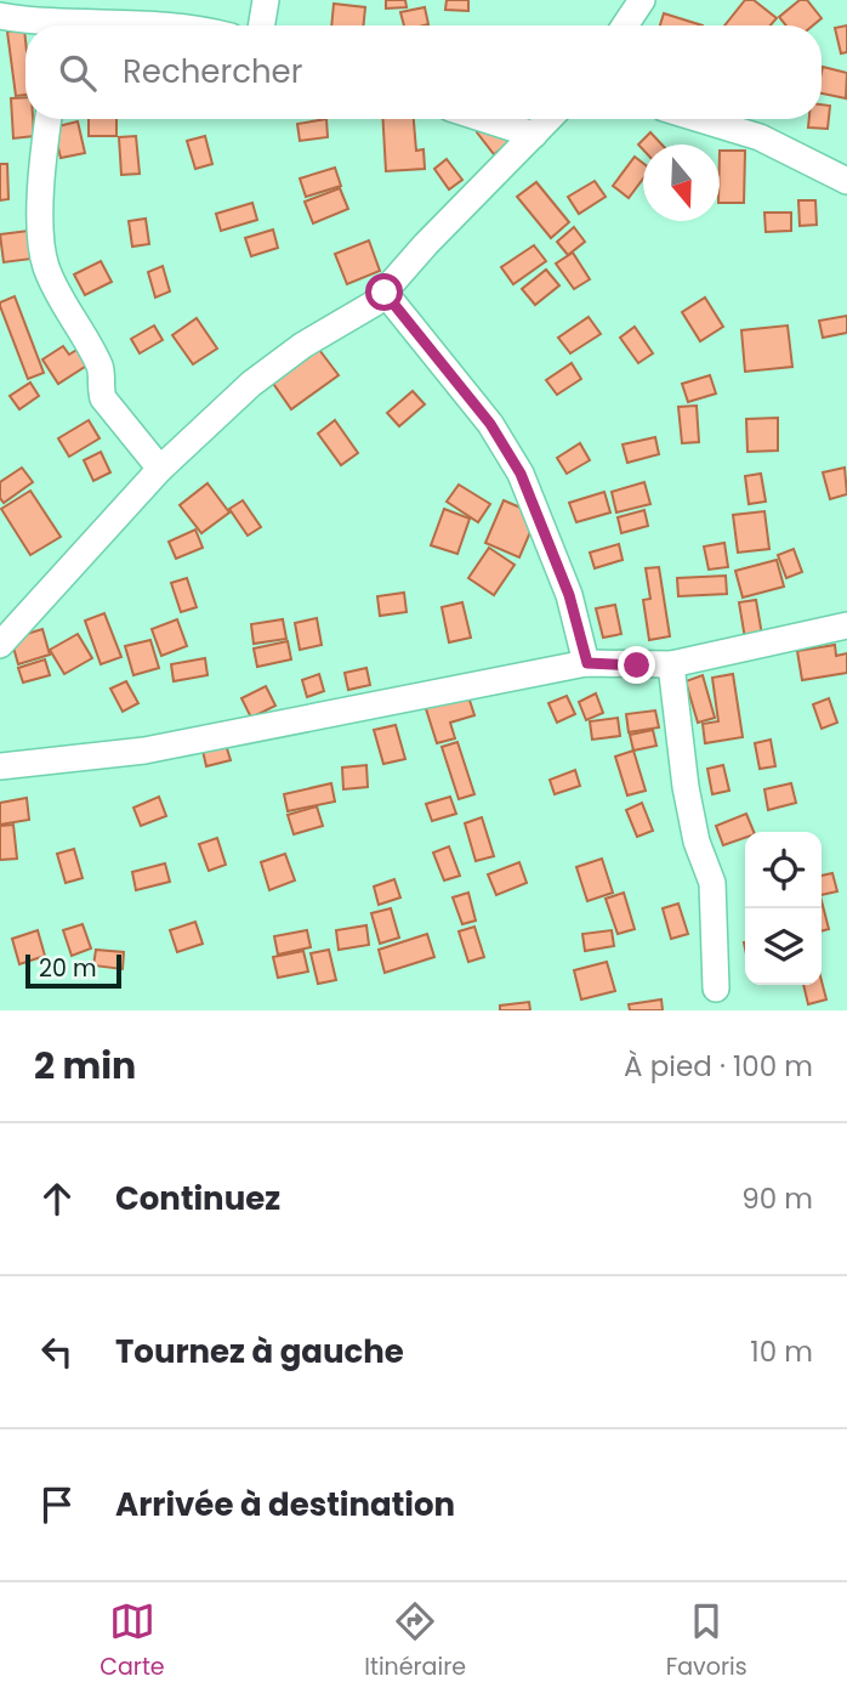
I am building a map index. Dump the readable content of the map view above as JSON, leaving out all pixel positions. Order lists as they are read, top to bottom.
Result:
{
  "scale_bar": "20 m",
  "north": "bottom",
  "page": {
    "search": "Rechercher",
    "scale": "20 m",
    "heading": ["2 min", "À pied · 100 m"],
    "list": [
      ["Continuez", "90 m"],
      ["Tournez à gauche", "10 m"],
      "Arrivée à destination"
    ],
    "nav": ["Carte", "Itinéraire", "Favoris"]
  }
}
